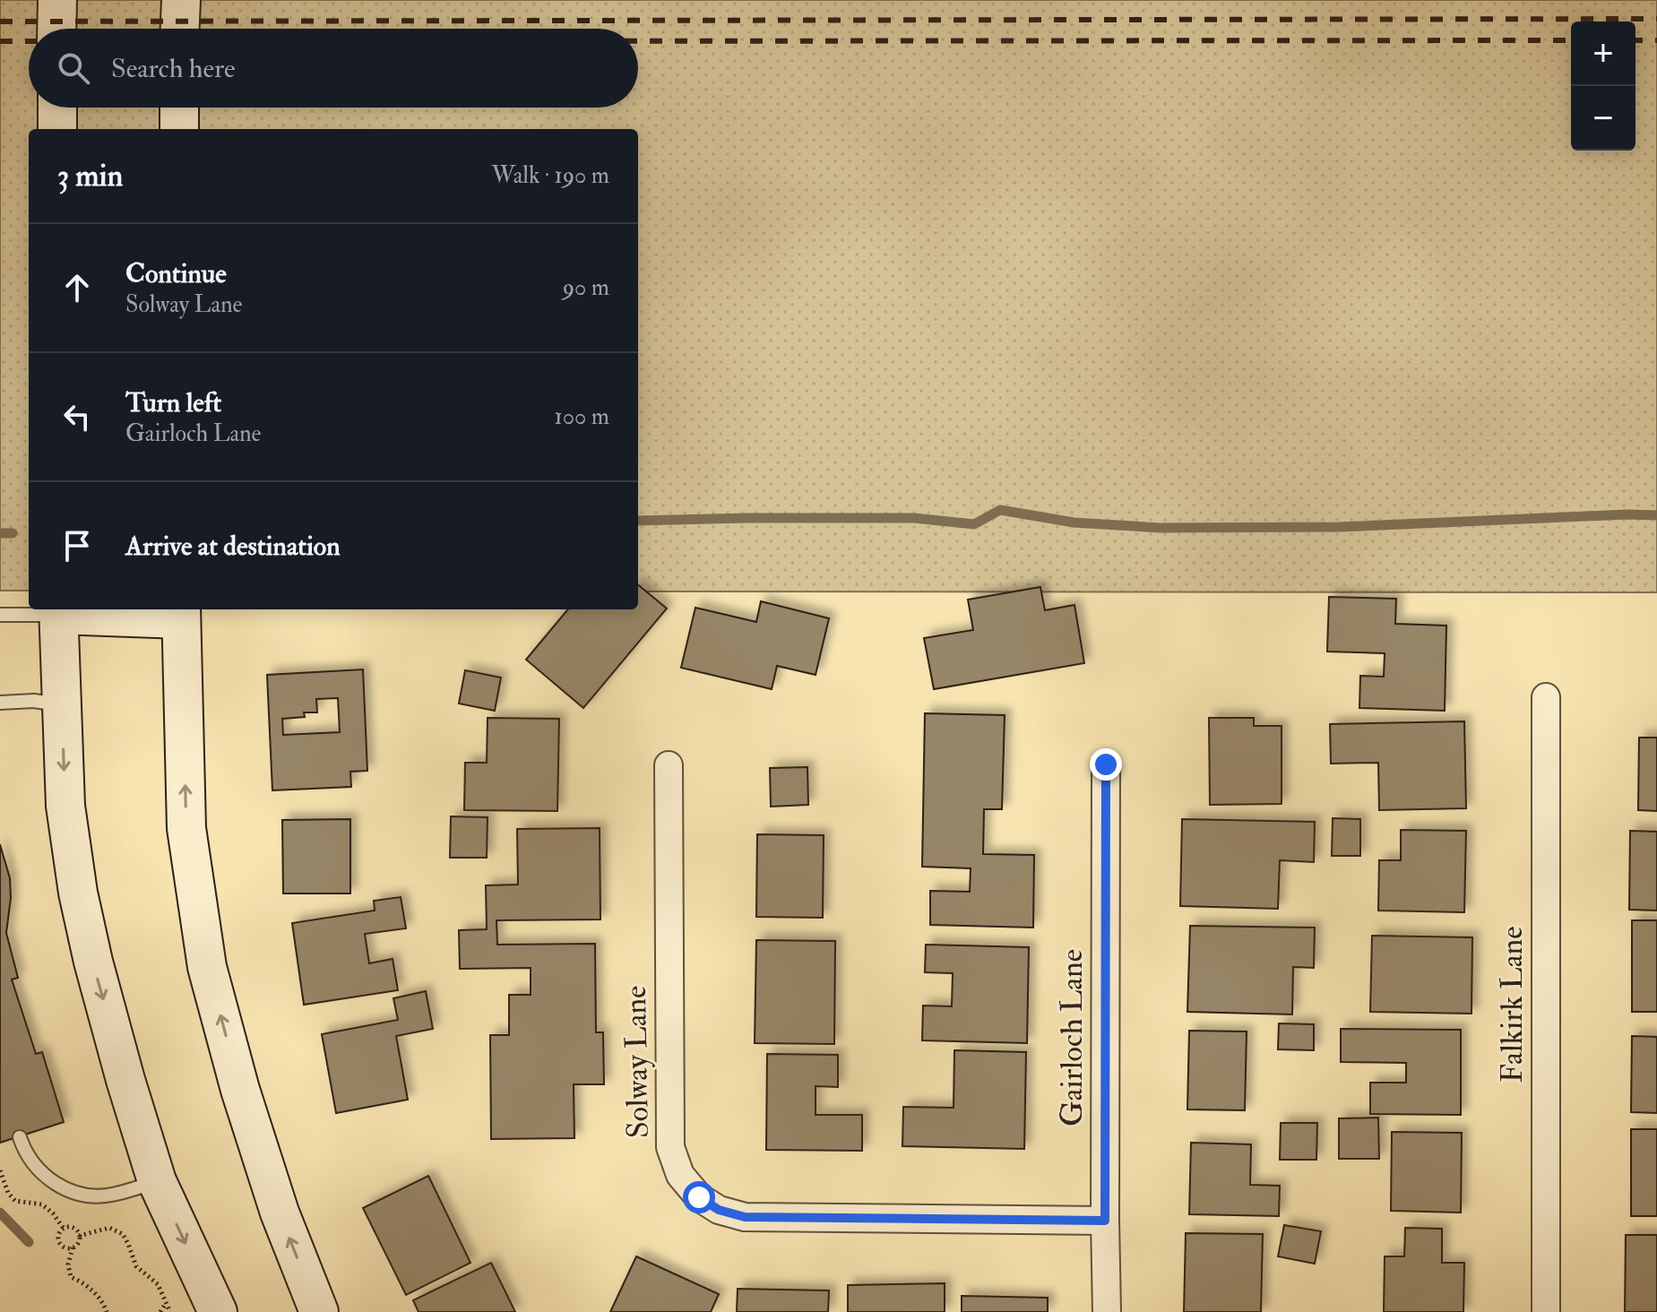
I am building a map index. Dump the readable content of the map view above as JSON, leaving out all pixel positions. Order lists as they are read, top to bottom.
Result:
{
  "streets": {
    "street": ["Falkirk Lane", "Gairloch Lane", "Solway Lane"]
  },
  "crossings": [
    ["Gairloch Lane", "Solway Lane"]
  ],
  "page": {
    "map_buttons": ["+", "−"],
    "search": "Search here",
    "heading": ["3 min", "Walk · 190 m"],
    "list": [
      ["Continue", "Solway Lane", "90 m"],
      ["Turn left", "Gairloch Lane", "100 m"],
      "Arrive at destination"
    ]
  }
}
